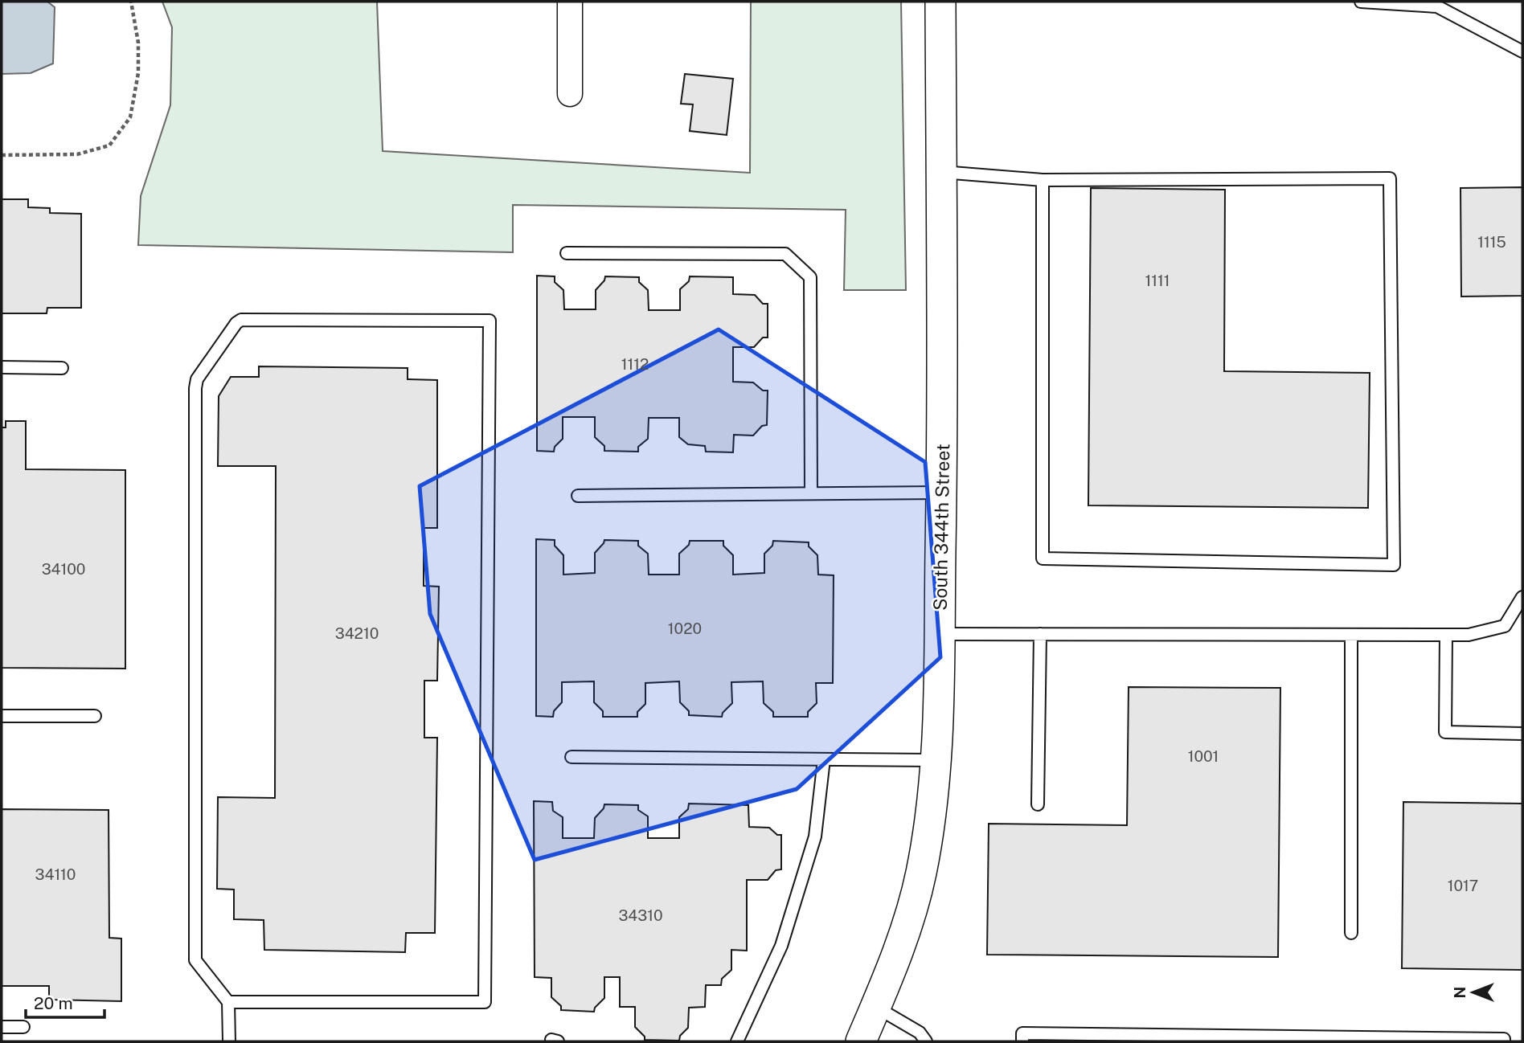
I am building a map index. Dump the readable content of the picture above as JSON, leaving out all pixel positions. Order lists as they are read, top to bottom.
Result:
{
  "streets": {
    "street": ["South 344th Street"]
  },
  "house_numbers": [
    "1115",
    "1111",
    "1112",
    "34100",
    "1020",
    "34210",
    "1001",
    "34110",
    "1017",
    "34310"
  ],
  "scale_bar": "20 m",
  "north": "left"
}
